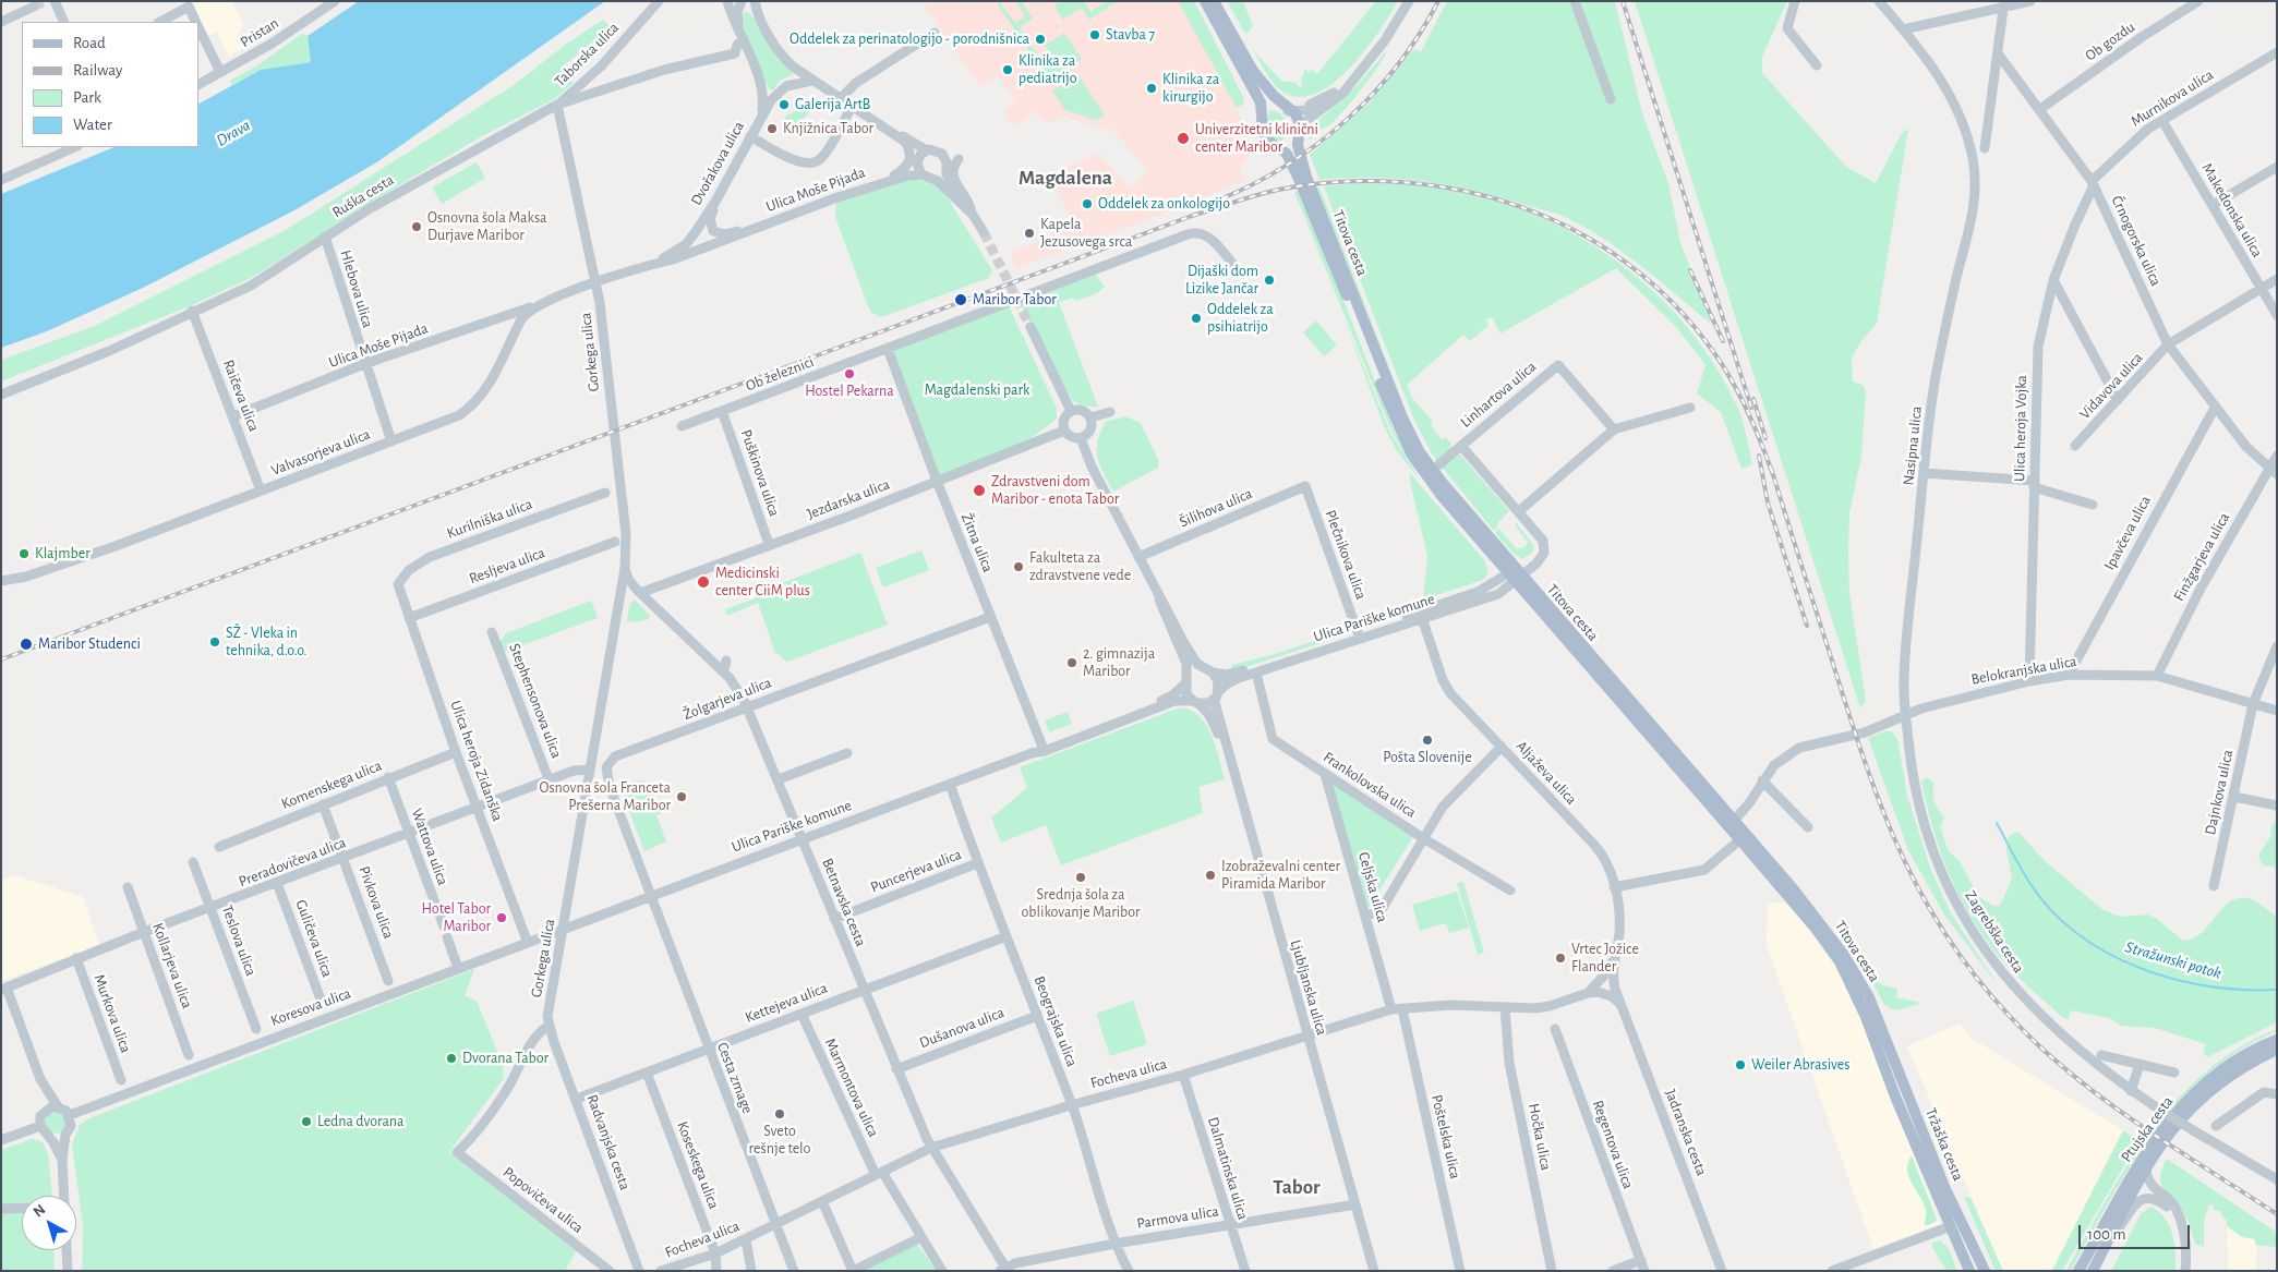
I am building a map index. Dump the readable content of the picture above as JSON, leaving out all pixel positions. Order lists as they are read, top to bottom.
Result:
{
  "streets": {
    "main road": ["Titova cesta", "Ptujska cesta", "Tržaška cesta"],
    "street": [
      "Pristan",
      "Ob gozdu",
      "Taborska ulica",
      "Murnikova ulica",
      "Dvořakova ulica",
      "Ulica Moše Pijada",
      "Ruška cesta",
      "Makedonska ulica",
      "Črnogorska ulica",
      "Hlebova ulica",
      "Gorkega ulica",
      "Ob železnici",
      "Vidavova ulica",
      "Linhartova ulica",
      "Raičeva ulica",
      "Ulica heroja Vojka",
      "Nasipna ulica",
      "Valvasorjeva ulica",
      "Puškinova ulica",
      "Jezdarska ulica",
      "Šilihova ulica",
      "Kurilniška ulica",
      "Ipavčeva ulica",
      "Žitna ulica",
      "Plečnikova ulica",
      "Finžgarjeva ulica",
      "Resljeva ulica",
      "Ulica Pariške komune",
      "Belokranjska ulica",
      "Žolgarjeva ulica",
      "Stephensonova ulica",
      "Ulica heroja Zidanška",
      "Aljaževa ulica",
      "Komenskega ulica",
      "Frankolovska ulica",
      "Dajnkova ulica",
      "Wattova ulica",
      "Preradovičeva ulica",
      "Puncerjeva ulica",
      "Celjska ulica",
      "Pivkova ulica",
      "Betnavska cesta",
      "Zagrebška cesta",
      "Guličeva ulica",
      "Teslova ulica",
      "Kollarjeva ulica",
      "Ljubljanska ulica",
      "Kettejeva ulica",
      "Koresova ulica",
      "Murkova ulica",
      "Beograjska ulica",
      "Dušanova ulica",
      "Focheva ulica",
      "Cesta zmage",
      "Marmontova ulica",
      "Jadranska cesta",
      "Poštelska ulica",
      "Hočka ulica",
      "Radvanjska cesta",
      "Regentova ulica",
      "Koseskega ulica",
      "Dalmatinska ulica",
      "Popovičeva ulica",
      "Parmova ulica"
    ]
  },
  "crossings": [
    ["Ob gozdu", "Črnogorska ulica"],
    ["Taborska ulica", "Ruška cesta"],
    ["Taborska ulica", "Gorkega ulica"],
    ["Murnikova ulica", "Makedonska ulica"],
    ["Murnikova ulica", "Črnogorska ulica"],
    ["Murnikova ulica", "Ulica heroja Vojka"],
    ["Ulica Moše Pijada", "Hlebova ulica"],
    ["Ulica Moše Pijada", "Raičeva ulica"],
    ["Ulica Moše Pijada", "Valvasorjeva ulica"],
    ["Ruška cesta", "Hlebova ulica"],
    ["Ruška cesta", "Gorkega ulica"],
    ["Ruška cesta", "Raičeva ulica"],
    ["Makedonska ulica", "Vidavova ulica"],
    ["Črnogorska ulica", "Vidavova ulica"],
    ["Črnogorska ulica", "Ulica heroja Vojka"],
    ["Črnogorska ulica", "Ipavčeva ulica"],
    ["Črnogorska ulica", "Finžgarjeva ulica"],
    ["Titova cesta", "Linhartova ulica"],
    ["Titova cesta", "Ulica Pariške komune"],
    ["Titova cesta", "Tržaška cesta"],
    ["Hlebova ulica", "Valvasorjeva ulica"],
    ["Gorkega ulica", "Valvasorjeva ulica"],
    ["Gorkega ulica", "Ulica Pariške komune"],
    ["Gorkega ulica", "Preradovičeva ulica"],
    ["Gorkega ulica", "Betnavska cesta"],
    ["Gorkega ulica", "Koresova ulica"],
    ["Gorkega ulica", "Radvanjska cesta"],
    ["Gorkega ulica", "Popovičeva ulica"],
    ["Ob železnici", "Puškinova ulica"],
    ["Ob železnici", "Žitna ulica"],
    ["Linhartova ulica", "Ulica Pariške komune"],
    ["Raičeva ulica", "Valvasorjeva ulica"],
    ["Ulica heroja Vojka", "Belokranjska ulica"],
    ["Nasipna ulica", "Belokranjska ulica"],
    ["Nasipna ulica", "Zagrebška cesta"],
    ["Puškinova ulica", "Jezdarska ulica"],
    ["Jezdarska ulica", "Žitna ulica"],
    ["Jezdarska ulica", "Betnavska cesta"],
    ["Šilihova ulica", "Plečnikova ulica"],
    ["Kurilniška ulica", "Ulica heroja Zidanška"],
    ["Ipavčeva ulica", "Belokranjska ulica"],
    ["Žitna ulica", "Ulica Pariške komune"],
    ["Žitna ulica", "Žolgarjeva ulica"],
    ["Finžgarjeva ulica", "Belokranjska ulica"],
    ["Resljeva ulica", "Ulica heroja Zidanška"],
    ["Ulica Pariške komune", "Žolgarjeva ulica"],
    ["Ulica Pariške komune", "Aljaževa ulica"],
    ["Ulica Pariške komune", "Frankolovska ulica"],
    ["Ulica Pariške komune", "Betnavska cesta"],
    ["Ulica Pariške komune", "Ljubljanska ulica"],
    ["Ulica Pariške komune", "Koresova ulica"],
    ["Ulica Pariške komune", "Beograjska ulica"],
    ["Ulica Pariške komune", "Cesta zmage"],
    ["Belokranjska ulica", "Dajnkova ulica"],
    ["Belokranjska ulica", "Zagrebška cesta"],
    ["Žolgarjeva ulica", "Betnavska cesta"],
    ["Žolgarjeva ulica", "Cesta zmage"],
    ["Stephensonova ulica", "Preradovičeva ulica"],
    ["Ulica heroja Zidanška", "Komenskega ulica"],
    ["Ulica heroja Zidanška", "Preradovičeva ulica"],
    ["Ulica heroja Zidanška", "Koresova ulica"],
    ["Aljaževa ulica", "Focheva ulica"],
    ["Aljaževa ulica", "Jadranska cesta"],
    ["Komenskega ulica", "Wattova ulica"],
    ["Komenskega ulica", "Pivkova ulica"],
    ["Frankolovska ulica", "Celjska ulica"],
    ["Wattova ulica", "Preradovičeva ulica"],
    ["Preradovičeva ulica", "Pivkova ulica"],
    ["Preradovičeva ulica", "Guličeva ulica"],
    ["Preradovičeva ulica", "Teslova ulica"],
    ["Preradovičeva ulica", "Kollarjeva ulica"],
    ["Preradovičeva ulica", "Murkova ulica"],
    ["Puncerjeva ulica", "Betnavska cesta"],
    ["Puncerjeva ulica", "Beograjska ulica"],
    ["Celjska ulica", "Focheva ulica"],
    ["Celjska ulica", "Poštelska ulica"],
    ["Betnavska cesta", "Kettejeva ulica"],
    ["Betnavska cesta", "Dušanova ulica"],
    ["Betnavska cesta", "Focheva ulica"],
    ["Betnavska cesta", "Parmova ulica"],
    ["Ljubljanska ulica", "Focheva ulica"],
    ["Ljubljanska ulica", "Parmova ulica"],
    ["Kettejeva ulica", "Beograjska ulica"],
    ["Kettejeva ulica", "Cesta zmage"],
    ["Kettejeva ulica", "Marmontova ulica"],
    ["Kettejeva ulica", "Radvanjska cesta"],
    ["Kettejeva ulica", "Koseskega ulica"],
    ["Beograjska ulica", "Dušanova ulica"],
    ["Beograjska ulica", "Focheva ulica"],
    ["Beograjska ulica", "Parmova ulica"],
    ["Focheva ulica", "Cesta zmage"],
    ["Focheva ulica", "Marmontova ulica"],
    ["Focheva ulica", "Poštelska ulica"],
    ["Focheva ulica", "Hočka ulica"],
    ["Focheva ulica", "Koseskega ulica"],
    ["Focheva ulica", "Dalmatinska ulica"],
    ["Radvanjska cesta", "Popovičeva ulica"],
    ["Dalmatinska ulica", "Parmova ulica"]
  ],
  "districts": ["Magdalena", "Tabor"],
  "water": ["Drava", "Stražunski potok"],
  "parks": ["Magdalenski park"],
  "places": [
    "Stavba 7",
    "Oddelek za perinatologijo - porodnišnica",
    "Klinika za pediatrijo",
    "Klinika za kirurgijo",
    "Galerija ArtB",
    "Knjižnica Tabor",
    "Univerzitetni klinični center Maribor",
    "Oddelek za onkologijo",
    "Osnovna šola Maksa Durjave Maribor",
    "Kapela Jezusovega srca",
    "Dijaški dom Lizike Jančar",
    "Maribor Tabor",
    "Oddelek za psihiatrijo",
    "Hostel Pekarna",
    "Zdravstveni dom Maribor - enota Tabor",
    "Klajmber",
    "Fakulteta za zdravstvene vede",
    "Medicinski center CiiM plus",
    "SŽ - Vleka in tehnika, d.o.o.",
    "Maribor Studenci",
    "2. gimnazija Maribor",
    "Pošta Slovenije",
    "Osnovna šola Franceta Prešerna Maribor",
    "Izobraževalni center Piramida Maribor",
    "Srednja šola za oblikovanje Maribor",
    "Hotel Tabor Maribor",
    "Vrtec Jožice Flander",
    "Dvorana Tabor",
    "Weiler Abrasives",
    "Sveto rešnje telo",
    "Ledna dvorana"
  ],
  "legend": [
    "Road",
    "Railway",
    "Park",
    "Water"
  ],
  "scale_bar": "100 m",
  "north": "top left"
}
